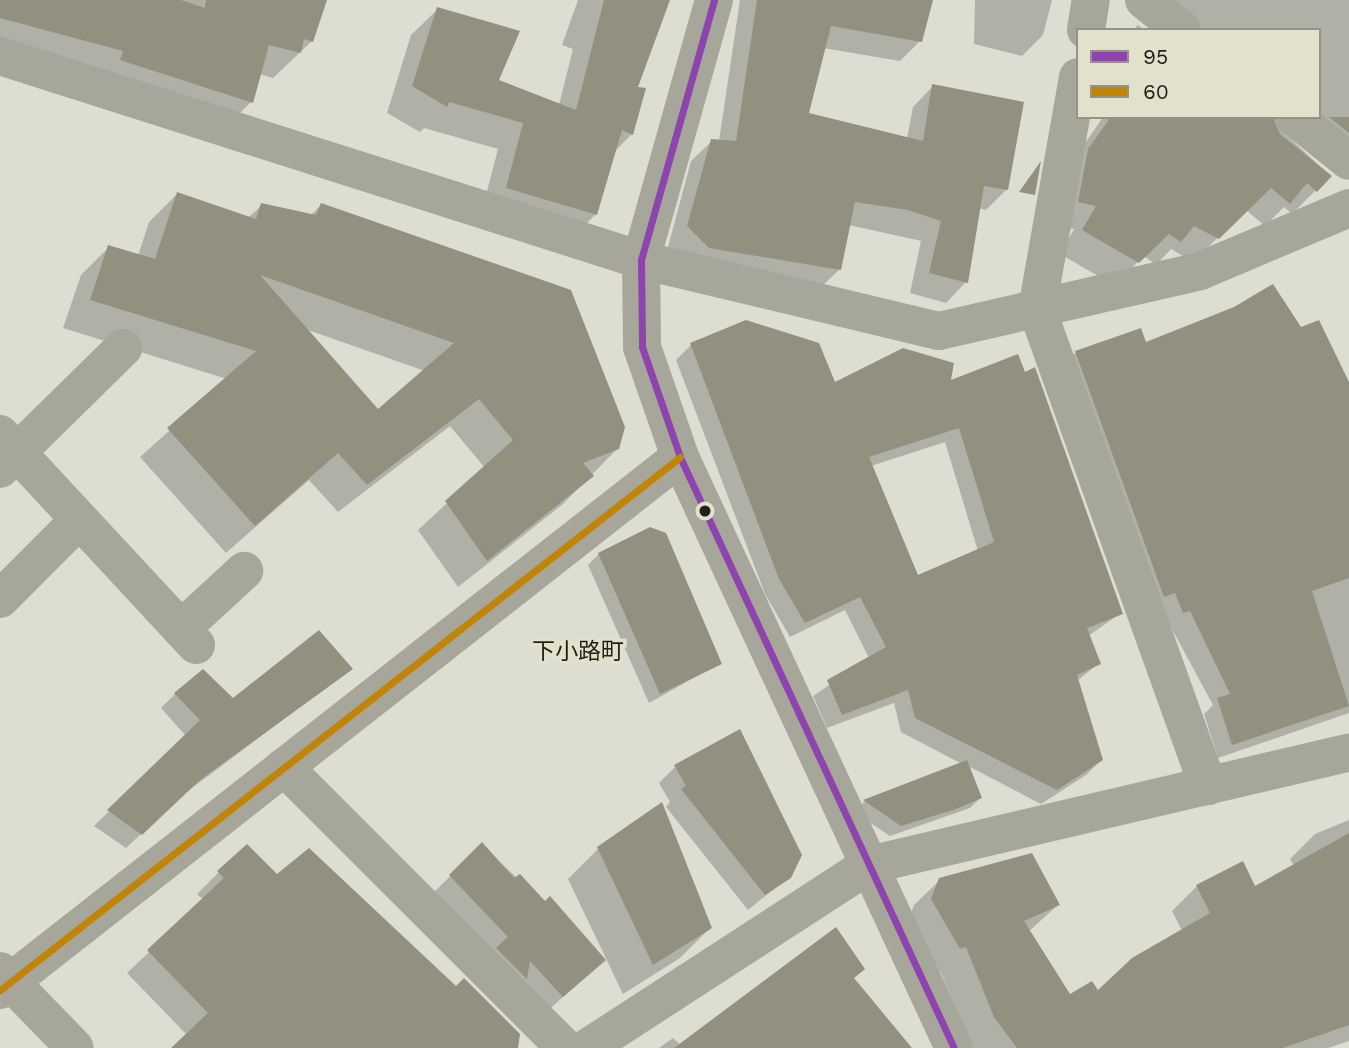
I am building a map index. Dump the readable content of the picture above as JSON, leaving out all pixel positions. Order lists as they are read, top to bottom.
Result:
{
  "districts": ["下小路町"],
  "lines": ["transit line 95", "transit line 60"],
  "legend": ["95", "60"]
}
